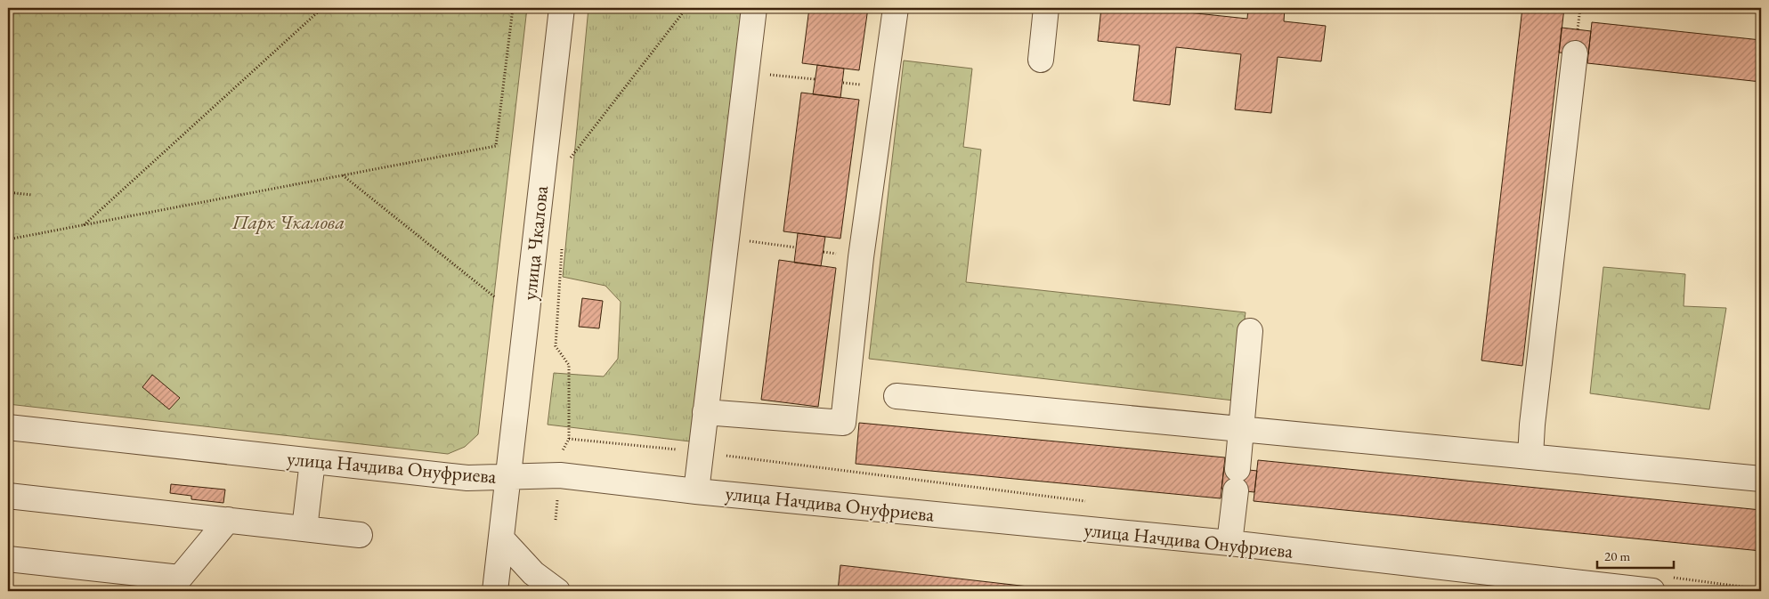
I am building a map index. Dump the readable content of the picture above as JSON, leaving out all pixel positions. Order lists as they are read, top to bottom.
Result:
{
  "streets": {
    "street": ["улица Чкалова", "улица Начдива Онуфриева"]
  },
  "crossings": [
    ["улица Чкалова", "улица Начдива Онуфриева"]
  ],
  "parks": ["Парк Чкалова"],
  "scale_bar": "20 m"
}
